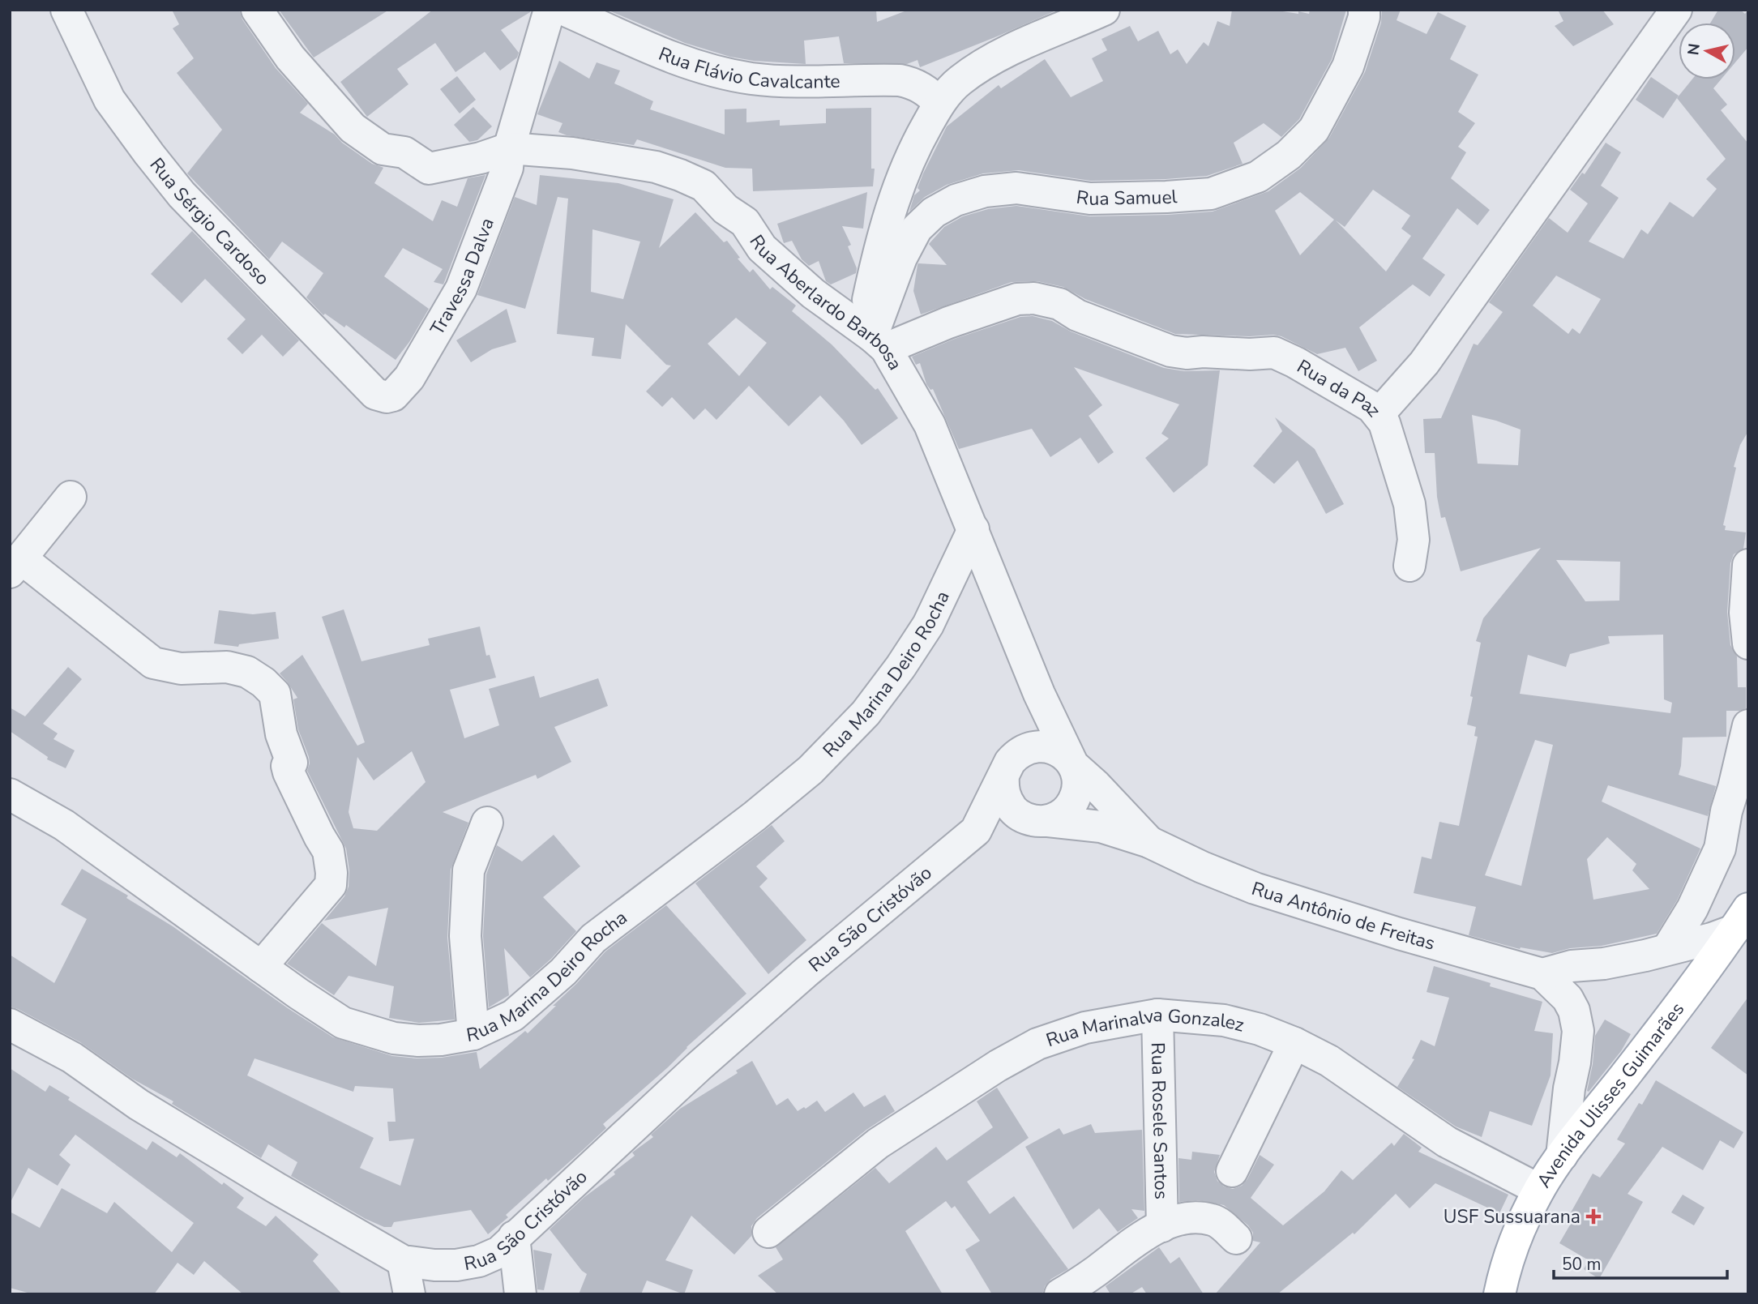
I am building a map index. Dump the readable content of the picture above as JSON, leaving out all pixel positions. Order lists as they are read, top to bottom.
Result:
{
  "streets": {
    "main road": ["Avenida Ulisses Guimarães"],
    "street": [
      "Rua Flávio Cavalcante",
      "Rua Samuel",
      "Rua Sérgio Cardoso",
      "Travessa Dalva",
      "Rua Aberlardo Barbosa",
      "Rua da Paz",
      "Rua Marina Deiro Rocha",
      "Rua Antônio de Freitas",
      "Rua São Cristóvão",
      "Rua Marinalva Gonzalez",
      "Rua Rosele Santos"
    ]
  },
  "crossings": [
    ["Rua Samuel", "Rua Aberlardo Barbosa"],
    ["Rua Samuel", "Rua da Paz"],
    ["Rua Sérgio Cardoso", "Travessa Dalva"],
    ["Travessa Dalva", "Rua Aberlardo Barbosa"],
    ["Rua Aberlardo Barbosa", "Rua da Paz"],
    ["Rua Aberlardo Barbosa", "Rua Marina Deiro Rocha"],
    ["Rua Aberlardo Barbosa", "Rua Antônio de Freitas"],
    ["Rua Aberlardo Barbosa", "Rua São Cristóvão"],
    ["Rua Antônio de Freitas", "Rua São Cristóvão"],
    ["Rua Antônio de Freitas", "Avenida Ulisses Guimarães"],
    ["Rua Marinalva Gonzalez", "Avenida Ulisses Guimarães"],
    ["Rua Marinalva Gonzalez", "Rua Rosele Santos"]
  ],
  "places": {
    "health": ["USF Sussuarana"]
  },
  "scale_bar": "50 m",
  "north": "left"
}
